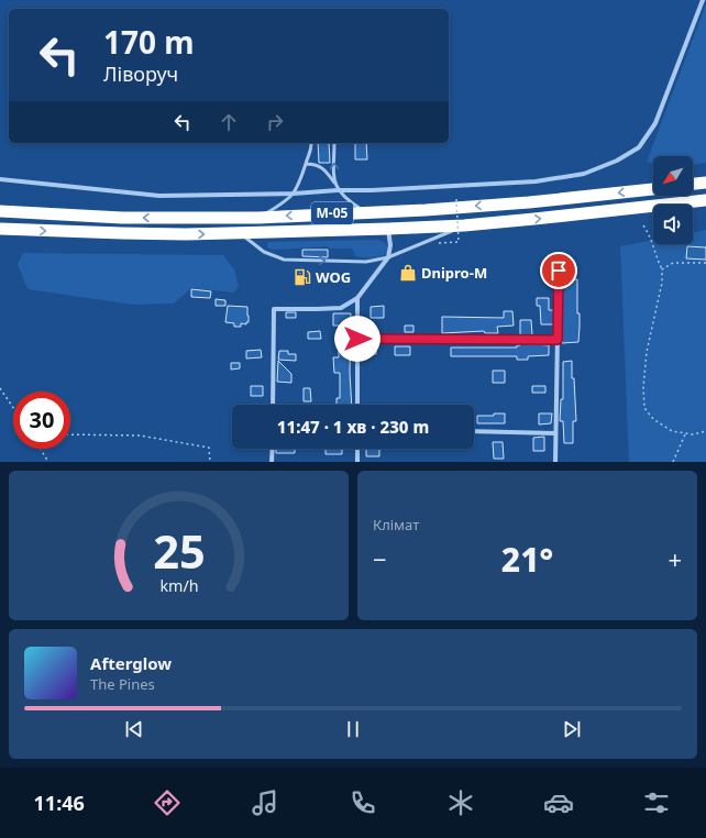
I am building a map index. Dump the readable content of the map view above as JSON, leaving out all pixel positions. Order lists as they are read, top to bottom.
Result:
{
  "streets": {
    "highway": ["М-05"]
  },
  "places": {
    "shop": ["Dnipro-M"],
    "fuel station": ["WOG"]
  },
  "north": "bottom left",
  "page": {
    "turn": ["170 m", "Ліворуч"],
    "limit": "30",
    "trip": "11:47 · 1 хв · 230 m",
    "tile": "Клімат",
    "heat": ["−", "21°", "+"],
    "song": ["Afterglow", "The Pines"],
    "tabs": "11:46",
    "gauge": ["25", "km/h"]
  }
}
